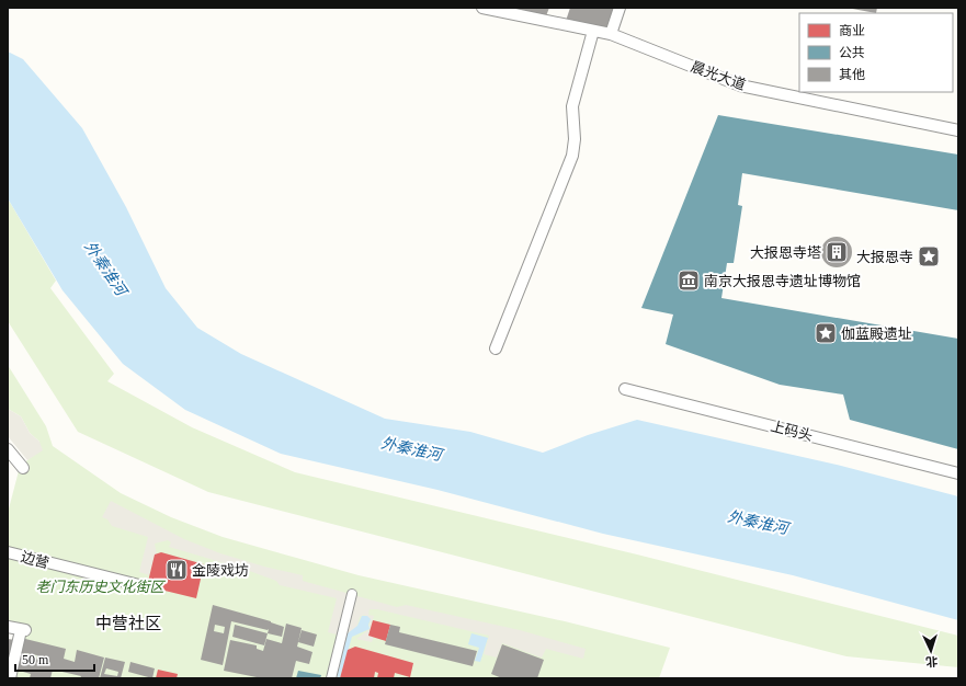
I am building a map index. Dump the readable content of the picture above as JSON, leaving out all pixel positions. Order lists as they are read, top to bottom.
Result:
{
  "streets": {
    "street": ["晨光大道", "上码头", "边营"]
  },
  "districts": ["中营社区"],
  "water": ["外秦淮河"],
  "parks": ["老门东历史文化街区"],
  "places": {
    "building": ["大报恩寺塔"],
    "place": ["大报恩寺", "伽蓝殿遗址"],
    "museum": ["南京大报恩寺遗址博物馆"],
    "restaurant": ["金陵戏坊"]
  },
  "legend": ["商业", "公共", "其他"],
  "scale_bar": "50 m",
  "north": "bottom"
}
